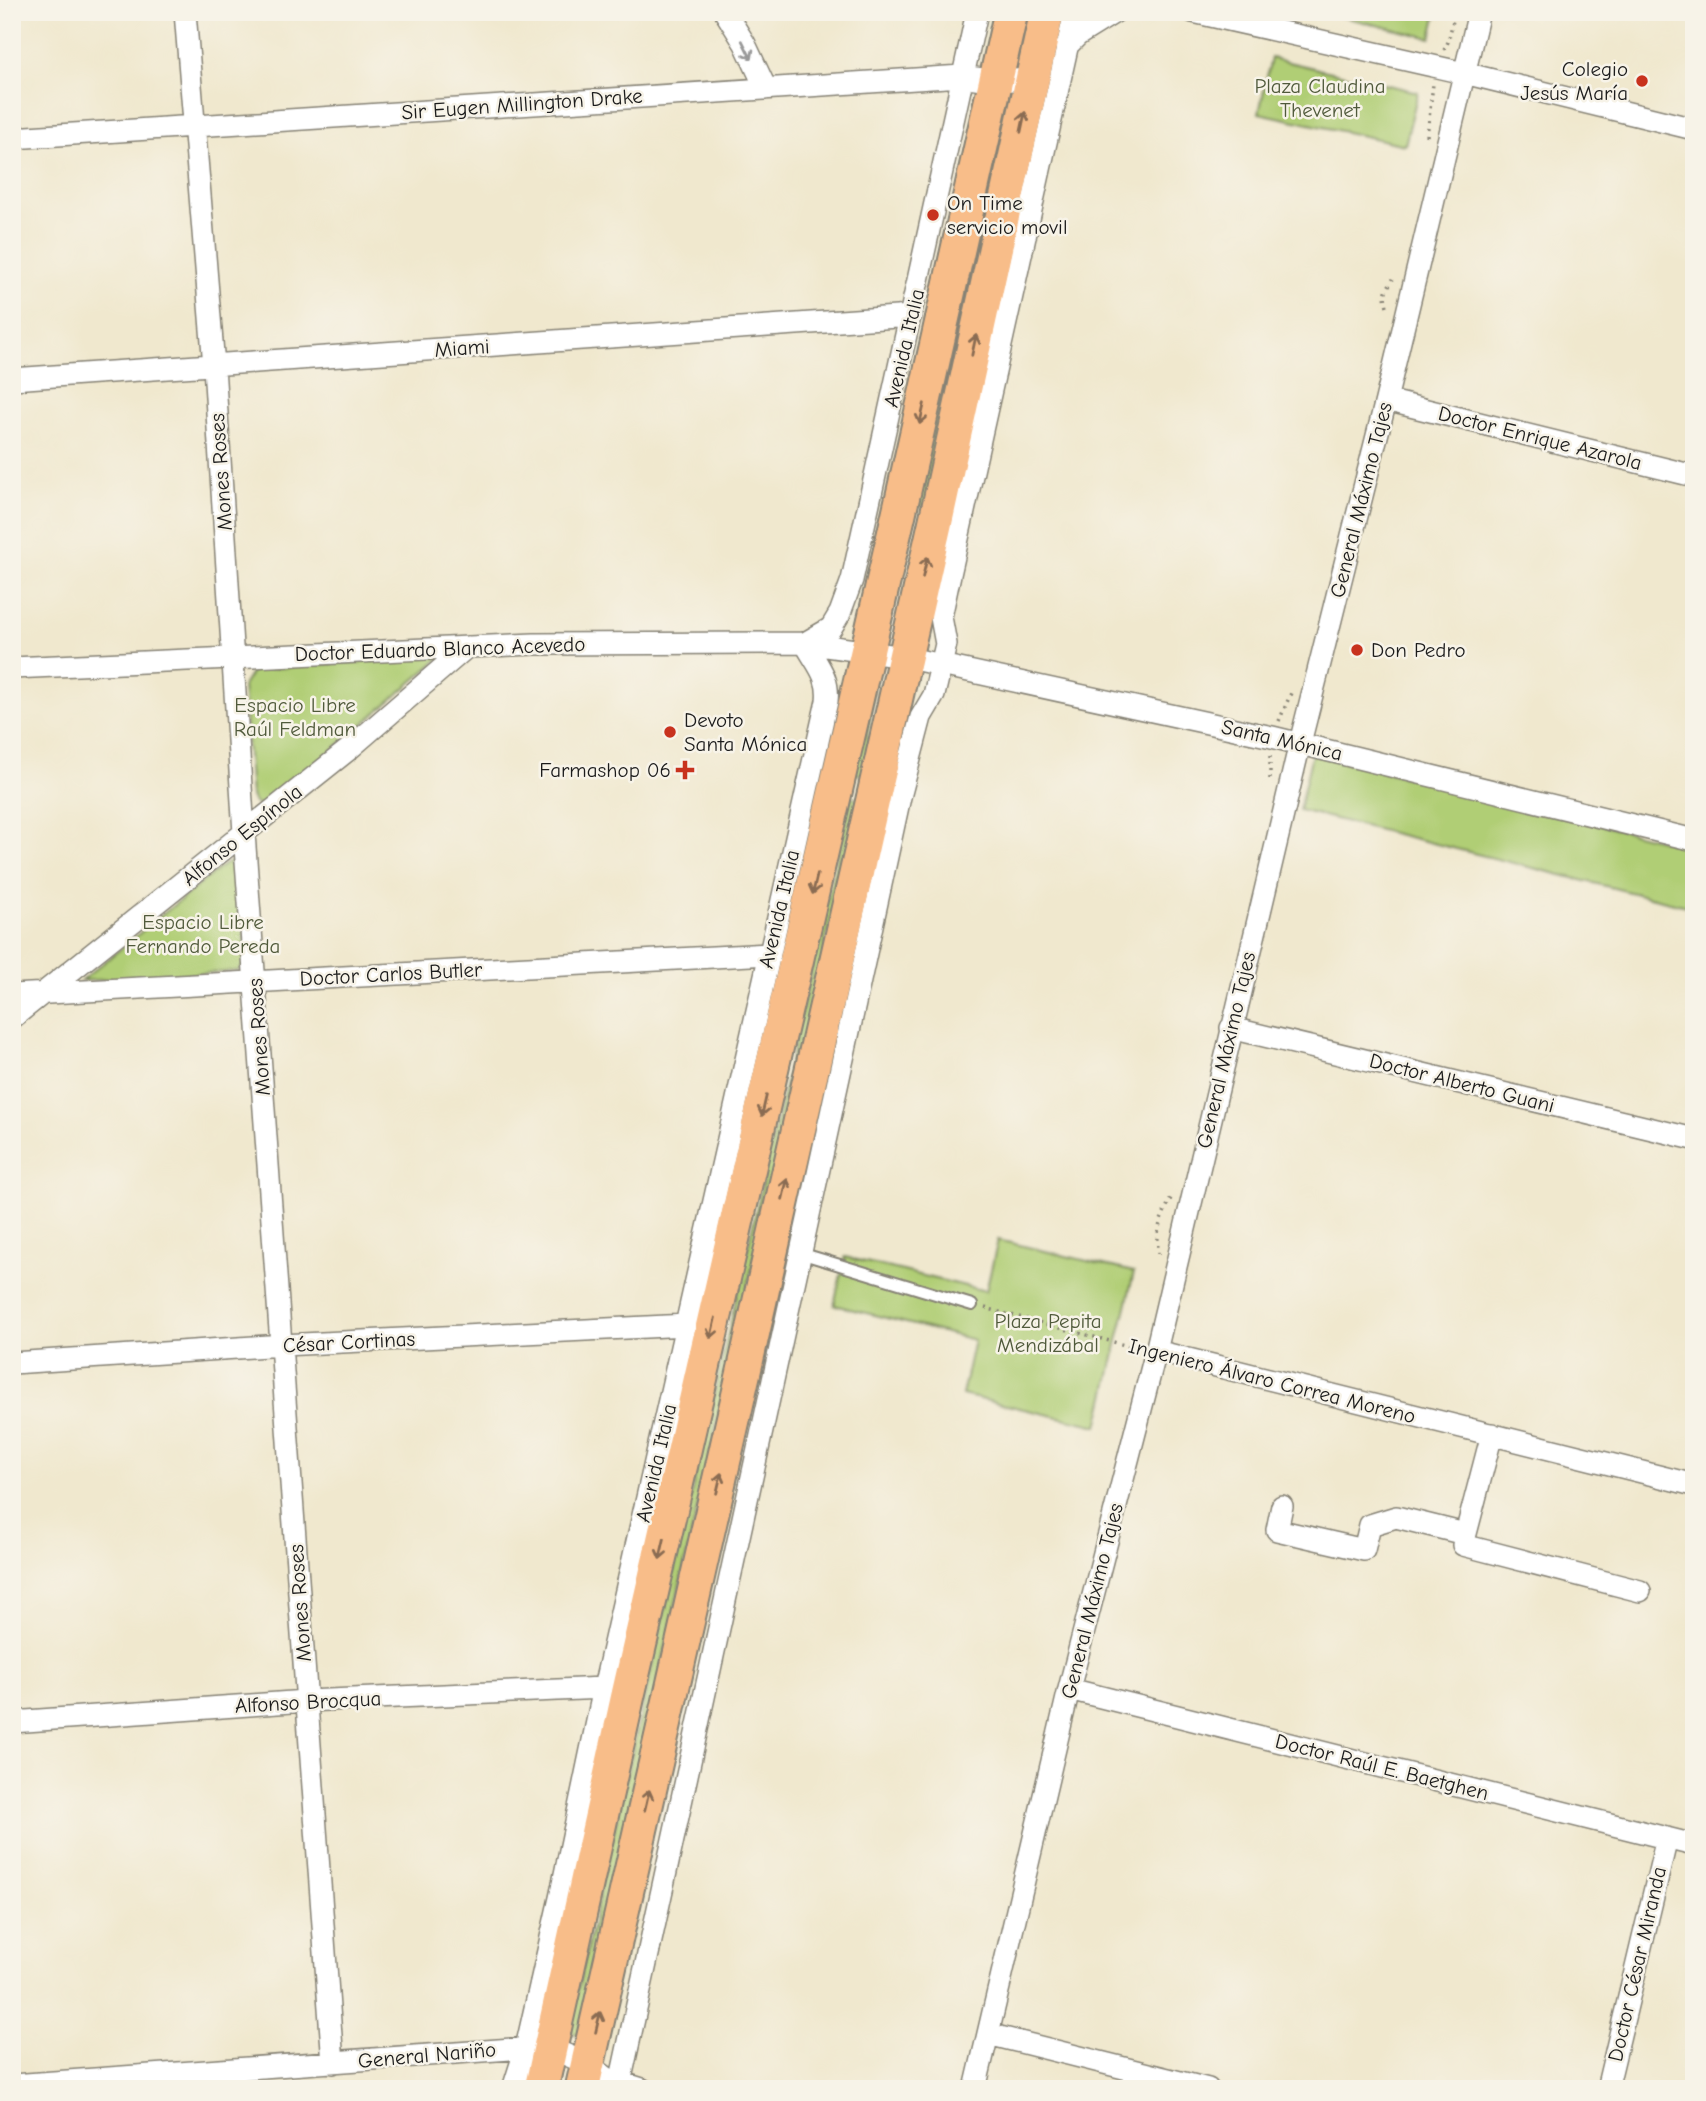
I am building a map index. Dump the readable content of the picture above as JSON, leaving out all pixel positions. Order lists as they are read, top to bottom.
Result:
{
  "streets": {
    "main road": ["Avenida Italia"],
    "street": [
      "Sir Eugen Millington Drake",
      "Miami",
      "Doctor Enrique Azarola",
      "Mones Roses",
      "General Máximo Tajes",
      "Doctor Eduardo Blanco Acevedo",
      "Santa Mónica",
      "Alfonso Espínola",
      "Doctor Carlos Butler",
      "Doctor Alberto Guani",
      "César Cortinas",
      "Ingeniero Álvaro Correa Moreno",
      "Alfonso Brocqua",
      "Doctor Raúl E. Baetghen",
      "Doctor César Miranda",
      "General Nariño"
    ]
  },
  "crossings": [
    ["Sir Eugen Millington Drake", "Avenida Italia"],
    ["Sir Eugen Millington Drake", "Mones Roses"],
    ["Miami", "Avenida Italia"],
    ["Miami", "Mones Roses"],
    ["Avenida Italia", "Doctor Eduardo Blanco Acevedo"],
    ["Avenida Italia", "Santa Mónica"],
    ["Avenida Italia", "Doctor Carlos Butler"],
    ["Avenida Italia", "César Cortinas"],
    ["Avenida Italia", "Alfonso Brocqua"],
    ["Avenida Italia", "General Nariño"],
    ["Doctor Enrique Azarola", "General Máximo Tajes"],
    ["Mones Roses", "Doctor Eduardo Blanco Acevedo"],
    ["Mones Roses", "Alfonso Espínola"],
    ["Mones Roses", "Doctor Carlos Butler"],
    ["Mones Roses", "César Cortinas"],
    ["Mones Roses", "Alfonso Brocqua"],
    ["Mones Roses", "General Nariño"],
    ["General Máximo Tajes", "Santa Mónica"],
    ["General Máximo Tajes", "Doctor Alberto Guani"],
    ["General Máximo Tajes", "Ingeniero Álvaro Correa Moreno"],
    ["General Máximo Tajes", "Doctor Raúl E. Baetghen"],
    ["Doctor Eduardo Blanco Acevedo", "Santa Mónica"],
    ["Doctor Eduardo Blanco Acevedo", "Alfonso Espínola"],
    ["Alfonso Espínola", "Doctor Carlos Butler"],
    ["Doctor Raúl E. Baetghen", "Doctor César Miranda"]
  ],
  "parks": [
    "Plaza Claudina Thevenet",
    "Espacio Libre Raúl Feldman",
    "Espacio Libre Fernando Pereda",
    "Plaza Pepita Mendizábal"
  ],
  "places": {
    "other": [
      "Colegio Jesús María",
      "On Time servicio movil",
      "Don Pedro",
      "Devoto Santa Mónica"
    ],
    "health": ["Farmashop 06"]
  }
}
